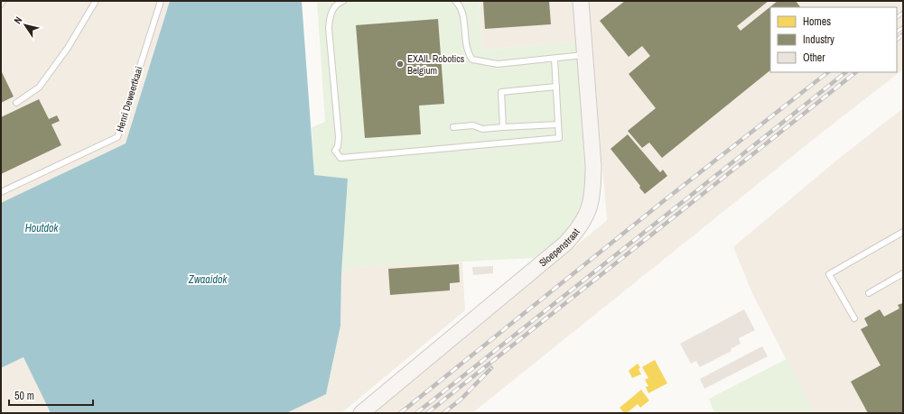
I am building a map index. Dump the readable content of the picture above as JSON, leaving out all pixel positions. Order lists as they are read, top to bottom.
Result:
{
  "streets": {
    "street": ["Sloepenstraat"],
    "lane": ["Henri Deweertkaai"]
  },
  "water": ["Houtdok", "Zwaaidok"],
  "places": ["EXAIL Robotics Belgium"],
  "legend": ["Homes", "Industry", "Other"],
  "scale_bar": "50 m",
  "north": "top left"
}
